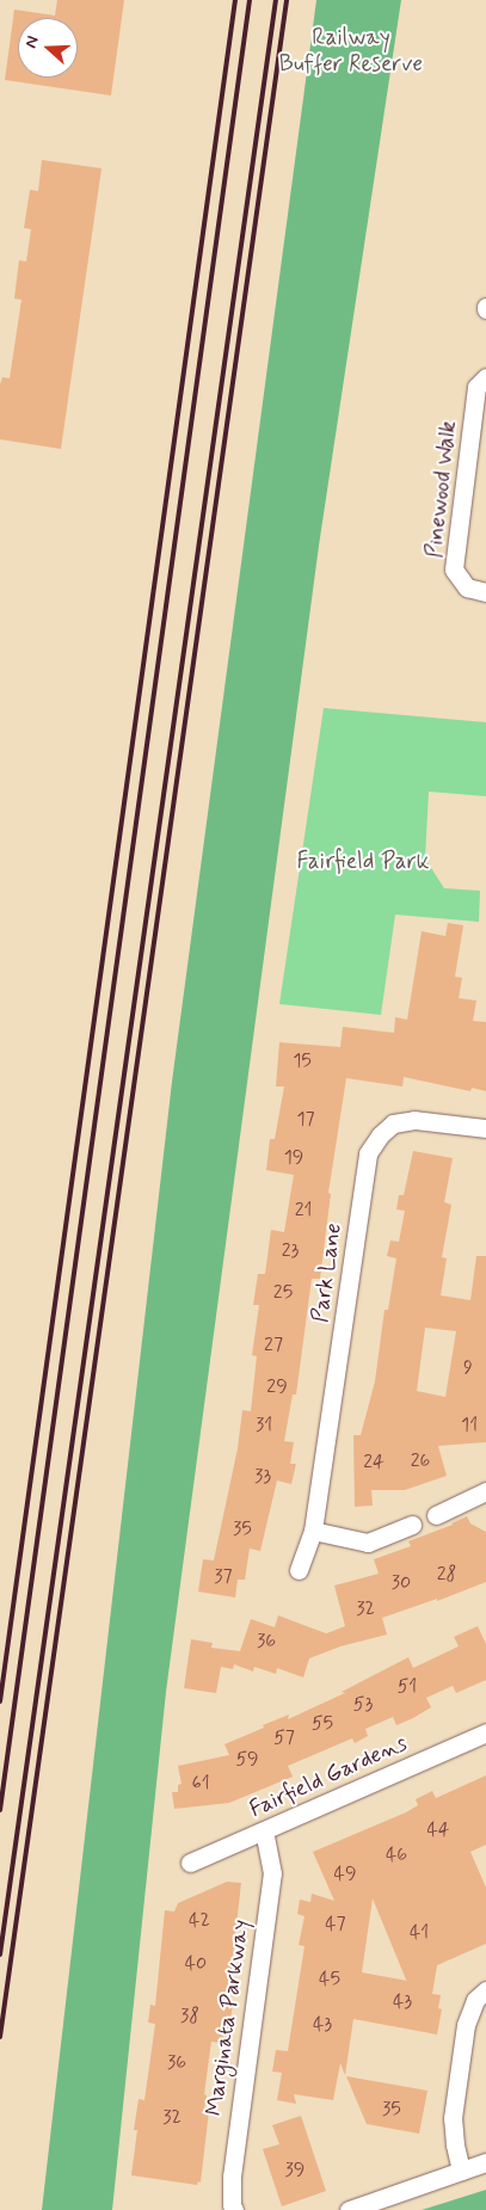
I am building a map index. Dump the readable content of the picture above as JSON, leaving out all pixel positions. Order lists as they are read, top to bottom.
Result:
{
  "streets": {
    "street": [
      "Pinewood Walk",
      "Park Lane",
      "Fairfield Gardens",
      "Marginata Parkway"
    ]
  },
  "crossings": [
    ["Fairfield Gardens", "Marginata Parkway"]
  ],
  "parks": ["Railway Buffer Reserve", "Fairfield Park"],
  "house_numbers": [
    "15",
    "17",
    "19",
    "21",
    "23",
    "25",
    "27",
    "9",
    "29",
    "31",
    "11",
    "26",
    "24",
    "33",
    "35",
    "28",
    "37",
    "30",
    "32",
    "36",
    "51",
    "53",
    "55",
    "57",
    "59",
    "61",
    "44",
    "46",
    "49",
    "42",
    "47",
    "41",
    "40",
    "45",
    "43",
    "38",
    "43",
    "36",
    "35",
    "32",
    "39"
  ],
  "north": "left"
}
